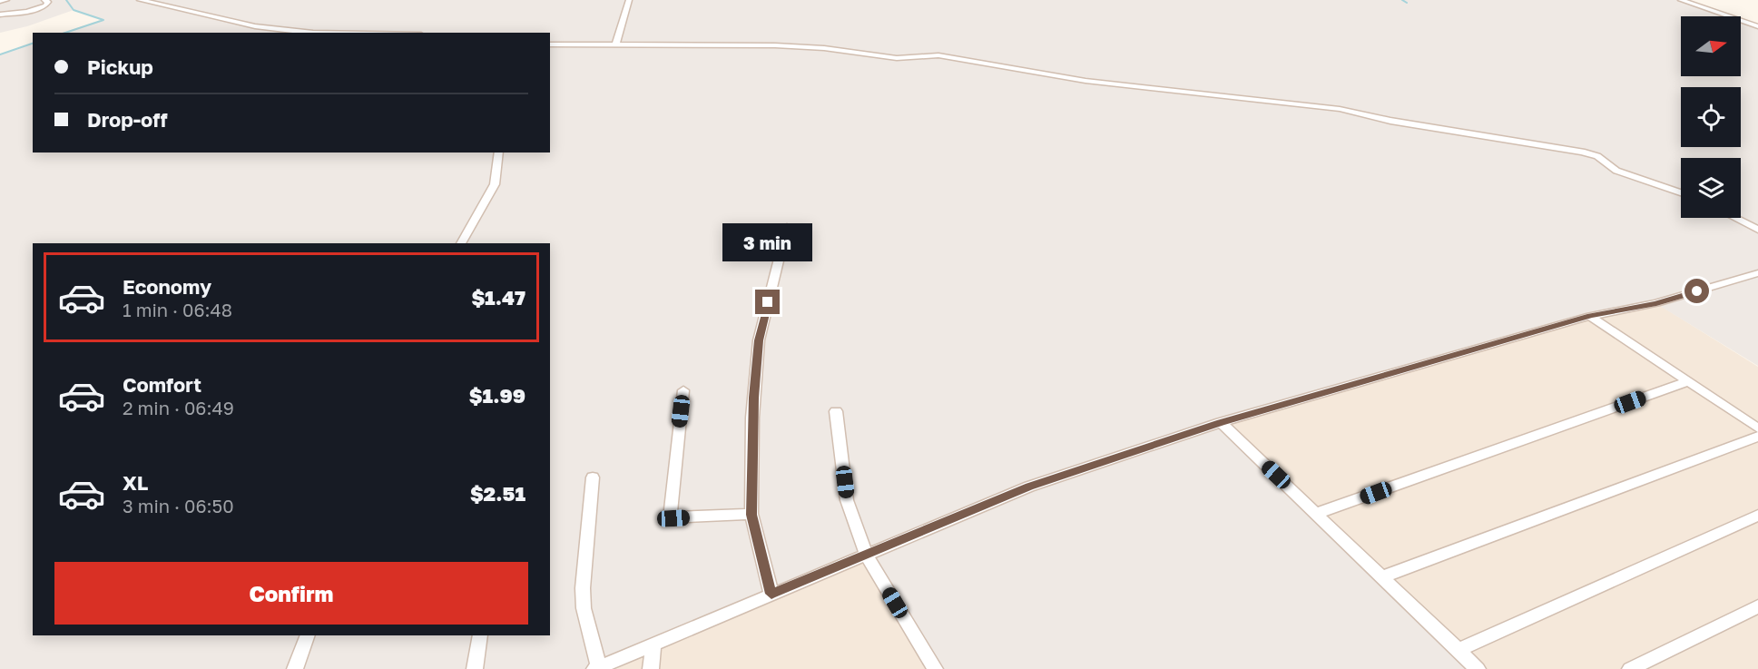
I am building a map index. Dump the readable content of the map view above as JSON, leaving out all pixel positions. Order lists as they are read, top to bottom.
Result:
{
  "north": "right",
  "page": {
    "banner": ["Pickup", "Drop-off"],
    "bubble": "3 min",
    "list": [
      {
        "name": "Economy",
        "note": "1 min · 06:48",
        "value": "$1.47"
      },
      {
        "name": "Comfort",
        "note": "2 min · 06:49",
        "value": "$1.99"
      },
      {
        "name": "XL",
        "note": "3 min · 06:50",
        "value": "$2.51"
      }
    ],
    "buttons": "Confirm"
  }
}
